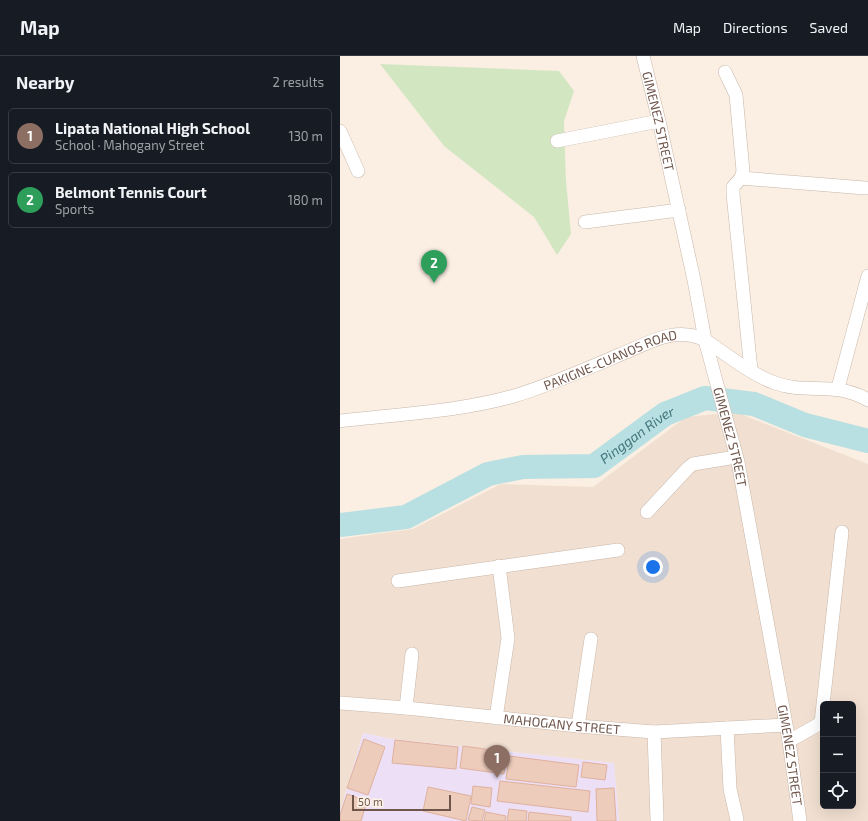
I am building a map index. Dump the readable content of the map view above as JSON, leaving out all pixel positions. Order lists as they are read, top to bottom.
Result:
{
  "streets": {
    "street": ["GIMENEZ STREET", "PAKIGNE-CUANOS ROAD", "MAHOGANY STREET"]
  },
  "crossings": [
    ["GIMENEZ STREET", "PAKIGNE-CUANOS ROAD"],
    ["GIMENEZ STREET", "MAHOGANY STREET"]
  ],
  "water": ["Pinggan River"],
  "scale_bar": "50 m",
  "page": {
    "header": "Map",
    "nav": ["Map", "Directions", "Saved"],
    "heading": ["Nearby", "2 results"],
    "list": [
      {
        "mark": "1",
        "name": "Lipata National High School",
        "note": "School · Mahogany Street",
        "value": "130 m"
      },
      {
        "mark": "2",
        "name": "Belmont Tennis Court",
        "note": "Sports",
        "value": "180 m"
      }
    ],
    "pins": ["2", "1"],
    "map_buttons": ["+", "−"],
    "scale": "50 m"
  }
}
